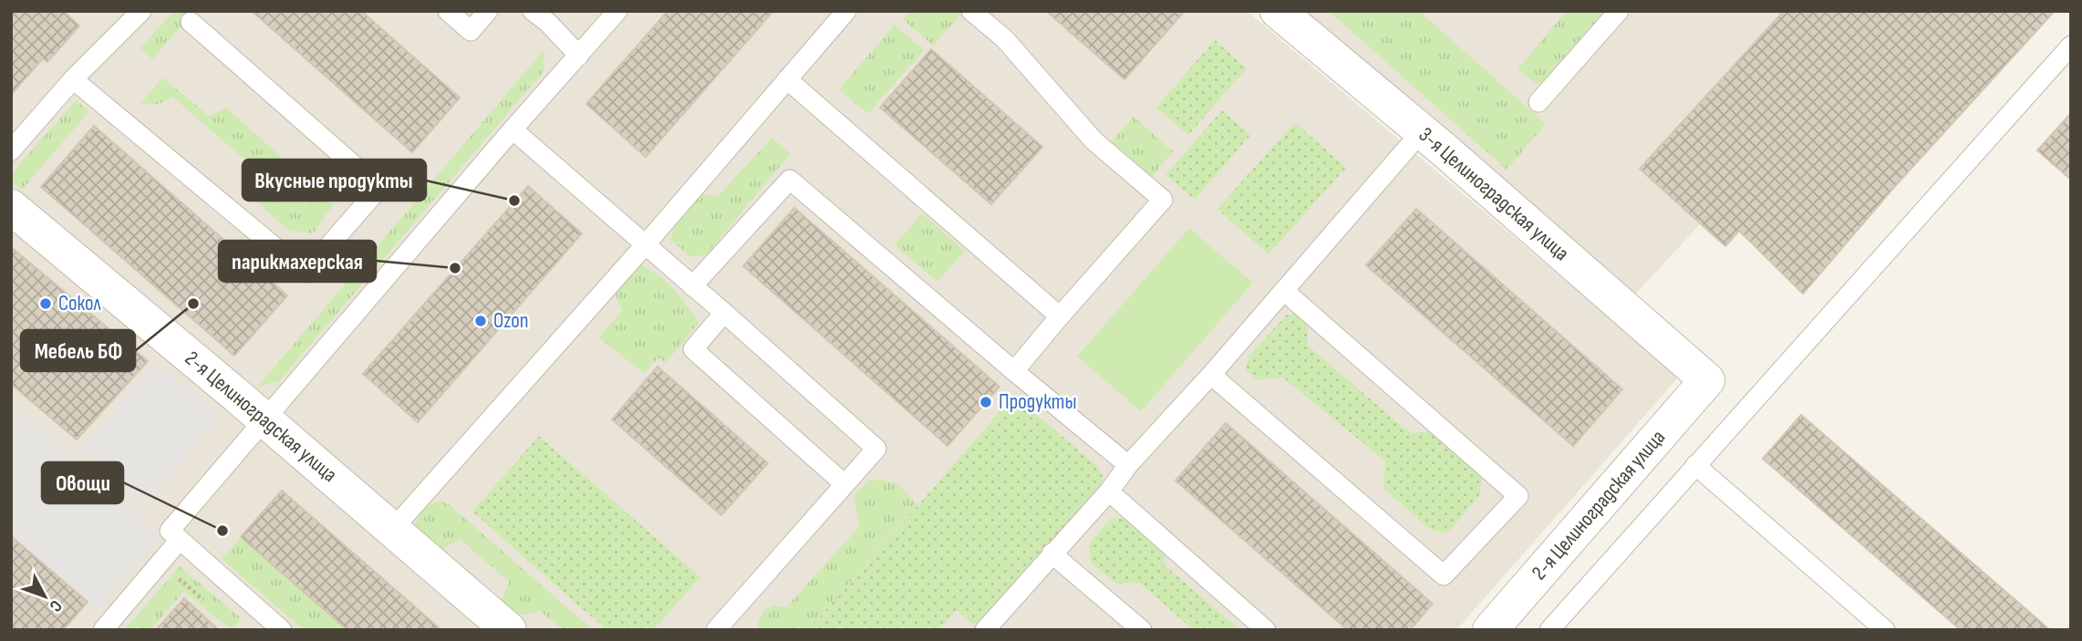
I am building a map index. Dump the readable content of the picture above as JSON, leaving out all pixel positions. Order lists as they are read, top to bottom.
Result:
{
  "streets": {
    "street": ["3-я Целиноградская улица", "2-я Целиноградская улица"]
  },
  "crossings": [
    ["3-я Целиноградская улица", "2-я Целиноградская улица"]
  ],
  "places": [
    "Вкусные продукты",
    "парикмахерская",
    "Сокол",
    "Мебель БФ",
    "Ozon",
    "Продукты",
    "Овощи"
  ],
  "north": "bottom right"
}
